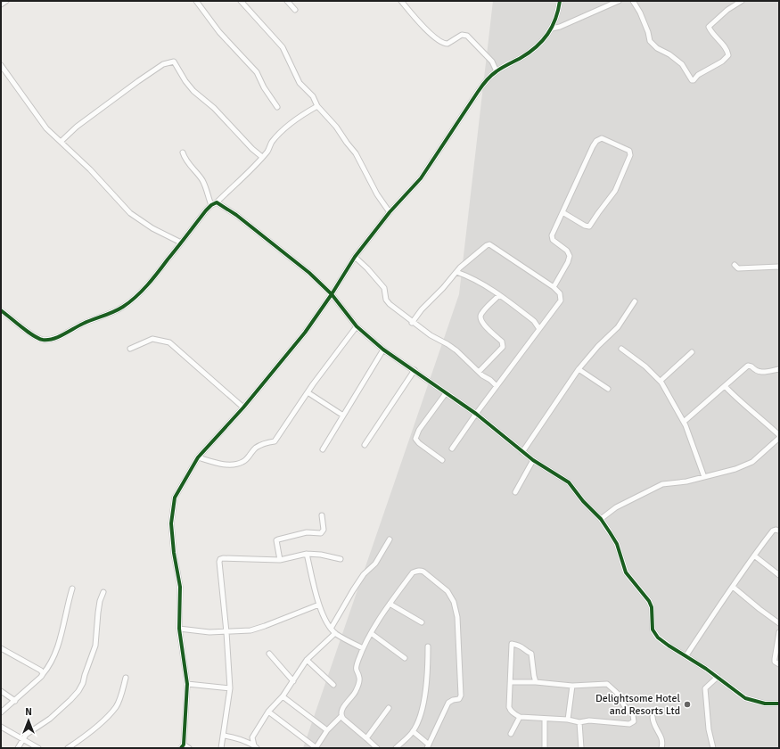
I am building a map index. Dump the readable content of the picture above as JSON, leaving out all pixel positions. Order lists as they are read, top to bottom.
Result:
{
  "places": ["Delightsome Hotel and Resorts Ltd"],
  "north": "top"
}
